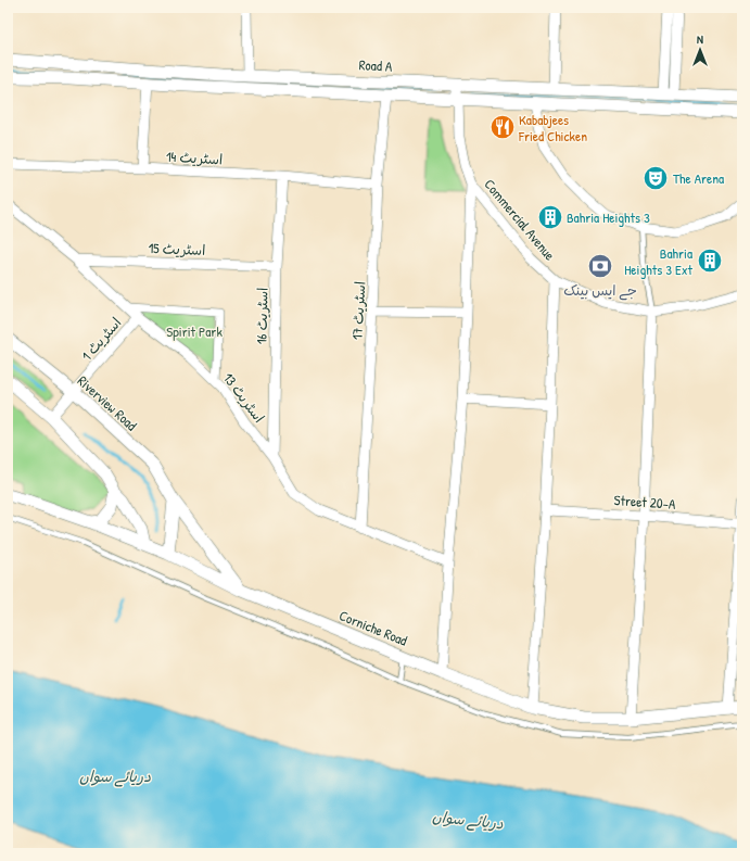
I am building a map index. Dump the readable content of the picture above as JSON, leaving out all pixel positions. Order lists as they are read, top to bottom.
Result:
{
  "streets": {
    "street": [
      "Road A",
      "اسٹریٹ 14",
      "Commercial Avenue",
      "اسٹریٹ 15",
      "اسٹریٹ 17",
      "اسٹریٹ 16",
      "اسٹریٹ 1",
      "اسٹریٹ 13",
      "Riverview Road",
      "Street 20-A",
      "Corniche Road"
    ]
  },
  "crossings": [
    ["Road A", "Commercial Avenue"],
    ["اسٹریٹ 14", "اسٹریٹ 17"],
    ["اسٹریٹ 14", "اسٹریٹ 16"],
    ["اسٹریٹ 15", "اسٹریٹ 16"],
    ["اسٹریٹ 15", "اسٹریٹ 13"],
    ["اسٹریٹ 17", "اسٹریٹ 13"],
    ["اسٹریٹ 16", "اسٹریٹ 13"],
    ["اسٹریٹ 1", "اسٹریٹ 13"],
    ["اسٹریٹ 1", "Riverview Road"],
    ["Riverview Road", "Corniche Road"]
  ],
  "water": ["دریائے سواں"],
  "parks": ["Spirit Park"],
  "places": {
    "restaurant": ["Kababjees Fried Chicken"],
    "theatre": ["The Arena"],
    "building": ["Bahria Heights 3", "Bahria Heights 3 Ext"],
    "bank": ["جے ایس بینک"]
  },
  "north": "top"
}
